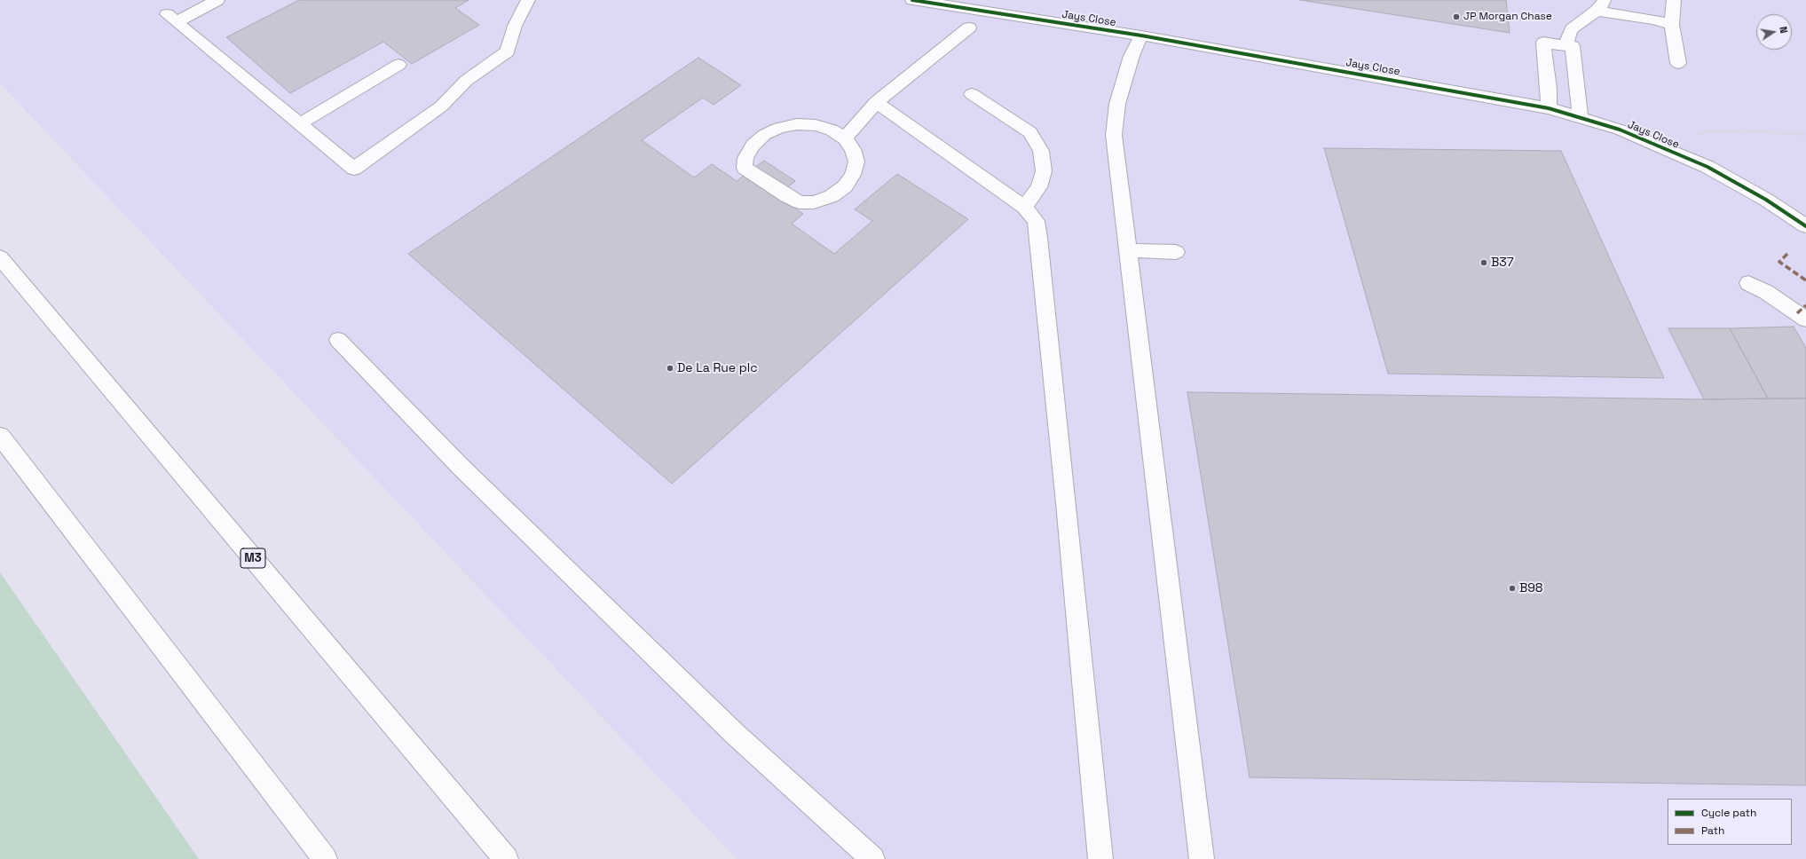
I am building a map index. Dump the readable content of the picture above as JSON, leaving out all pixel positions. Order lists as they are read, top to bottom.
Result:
{
  "streets": {
    "main road": ["Jays Close", "M3"]
  },
  "places": [
    "JP Morgan Chase",
    "B37",
    "De La Rue plc",
    "B98"
  ],
  "legend": ["Cycle path", "Path"],
  "north": "right"
}
